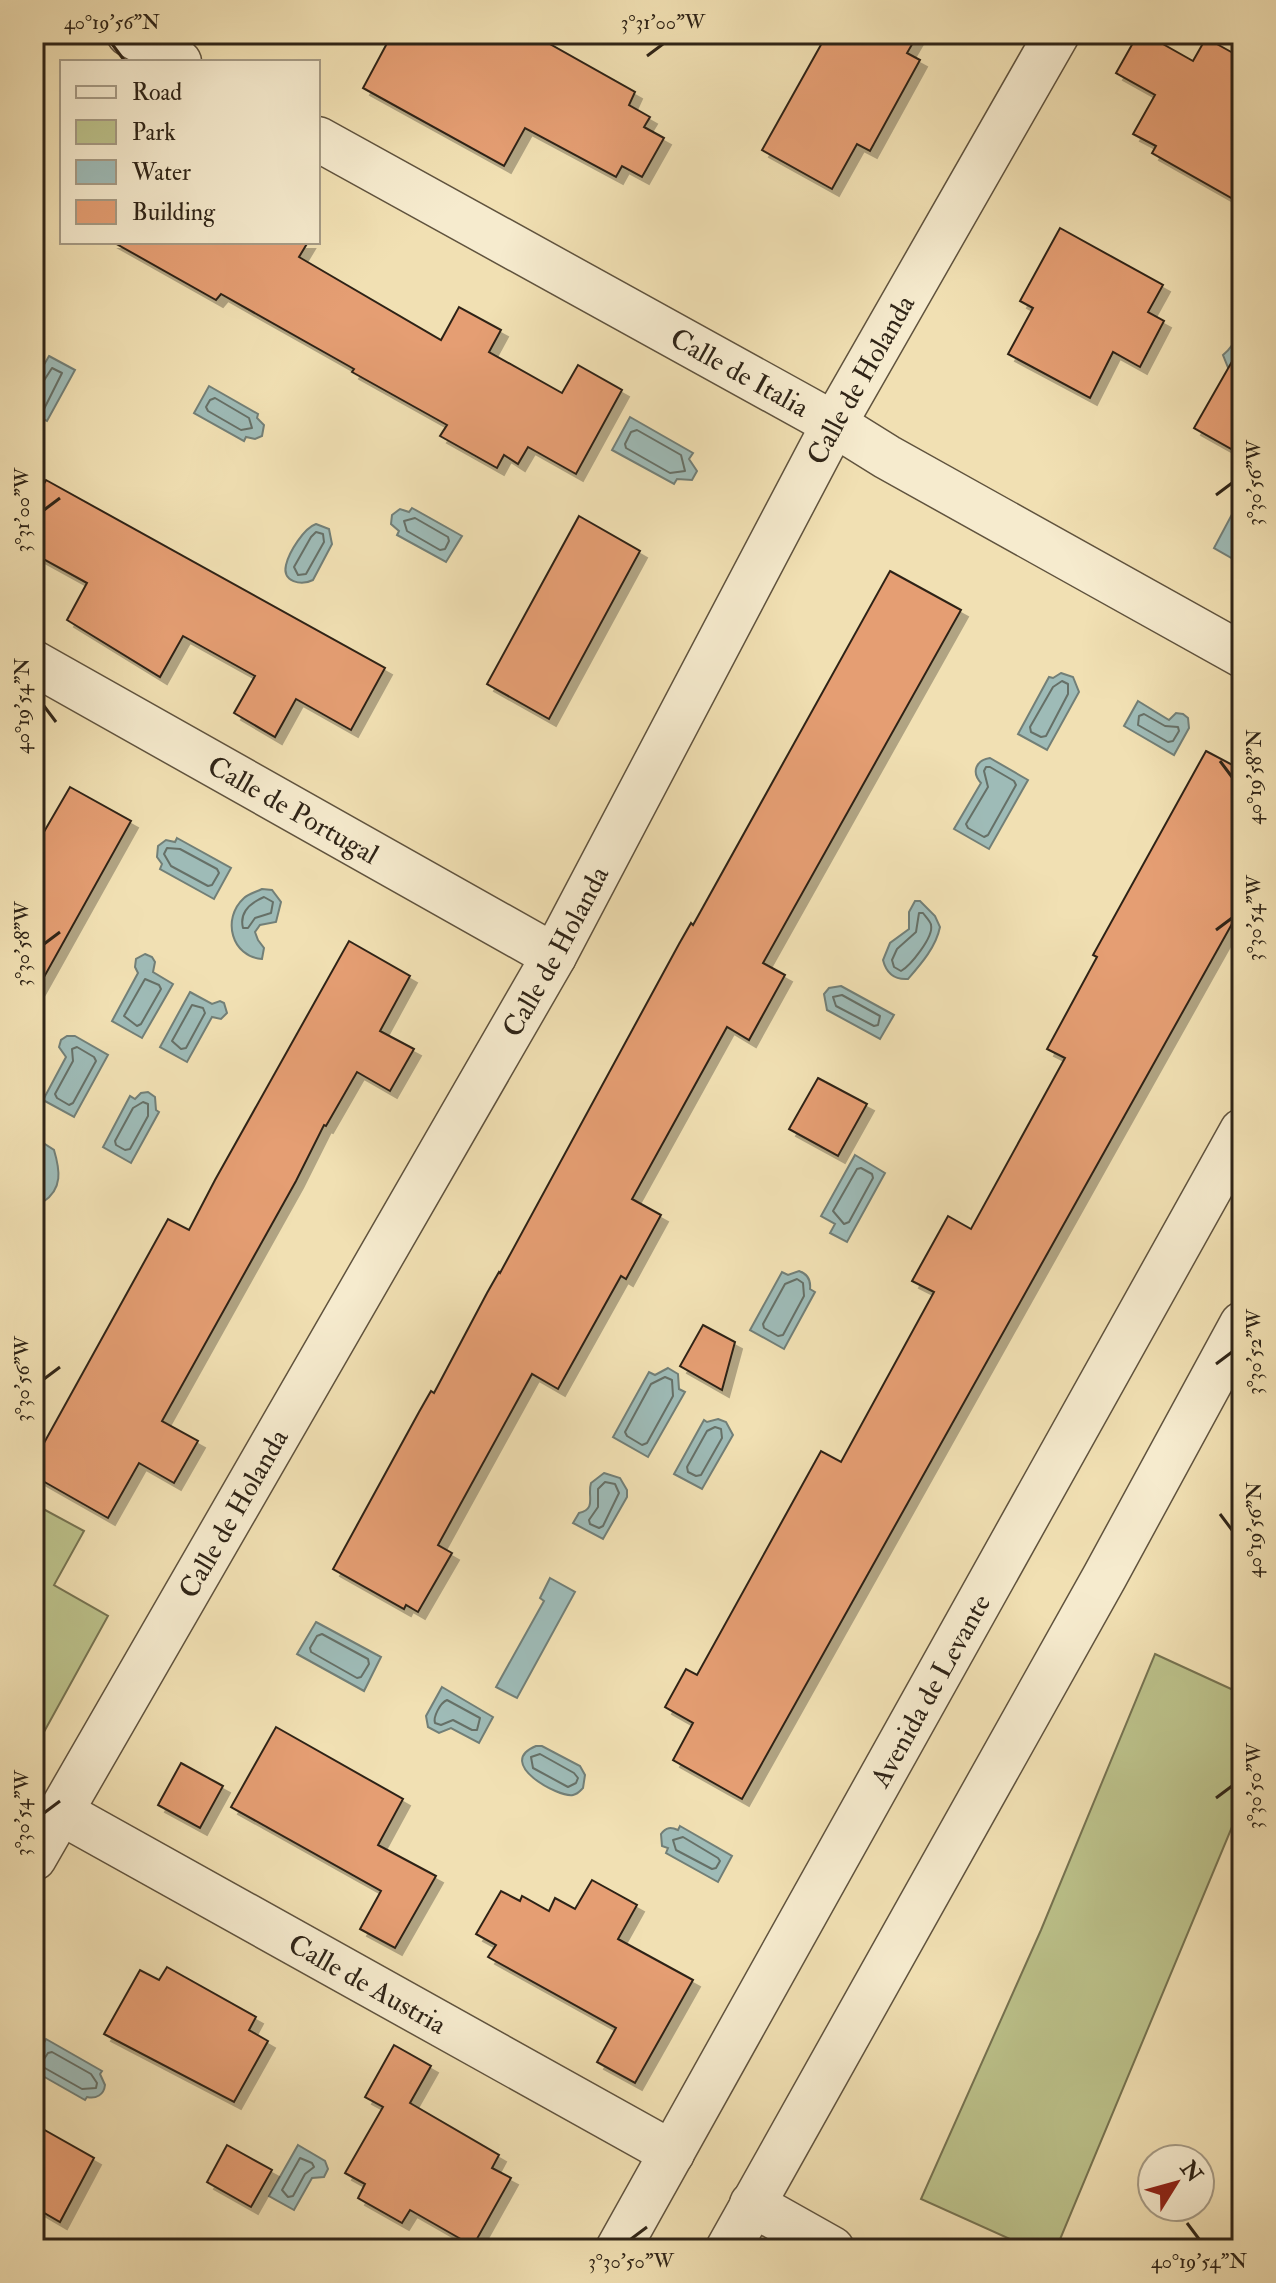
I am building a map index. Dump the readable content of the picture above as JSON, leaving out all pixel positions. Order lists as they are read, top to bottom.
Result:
{
  "streets": {
    "street": [
      "Calle de Italia",
      "Calle de Holanda",
      "Calle de Portugal",
      "Avenida de Levante",
      "Calle de Austria"
    ]
  },
  "crossings": [
    ["Calle de Italia", "Calle de Holanda"],
    ["Calle de Holanda", "Calle de Portugal"],
    ["Calle de Holanda", "Calle de Austria"],
    ["Avenida de Levante", "Calle de Austria"]
  ],
  "legend": [
    "Road",
    "Park",
    "Water",
    "Building"
  ],
  "north": "top right",
  "coordinates": [
    "40°19'56\"N",
    "3°31'00\"W",
    "3°30'56\"W",
    "40°19'54\"N",
    "40°19'58\"N",
    "3°30'54\"W",
    "3°30'58\"W",
    "3°30'52\"W",
    "3°30'50\"W"
  ]
}
